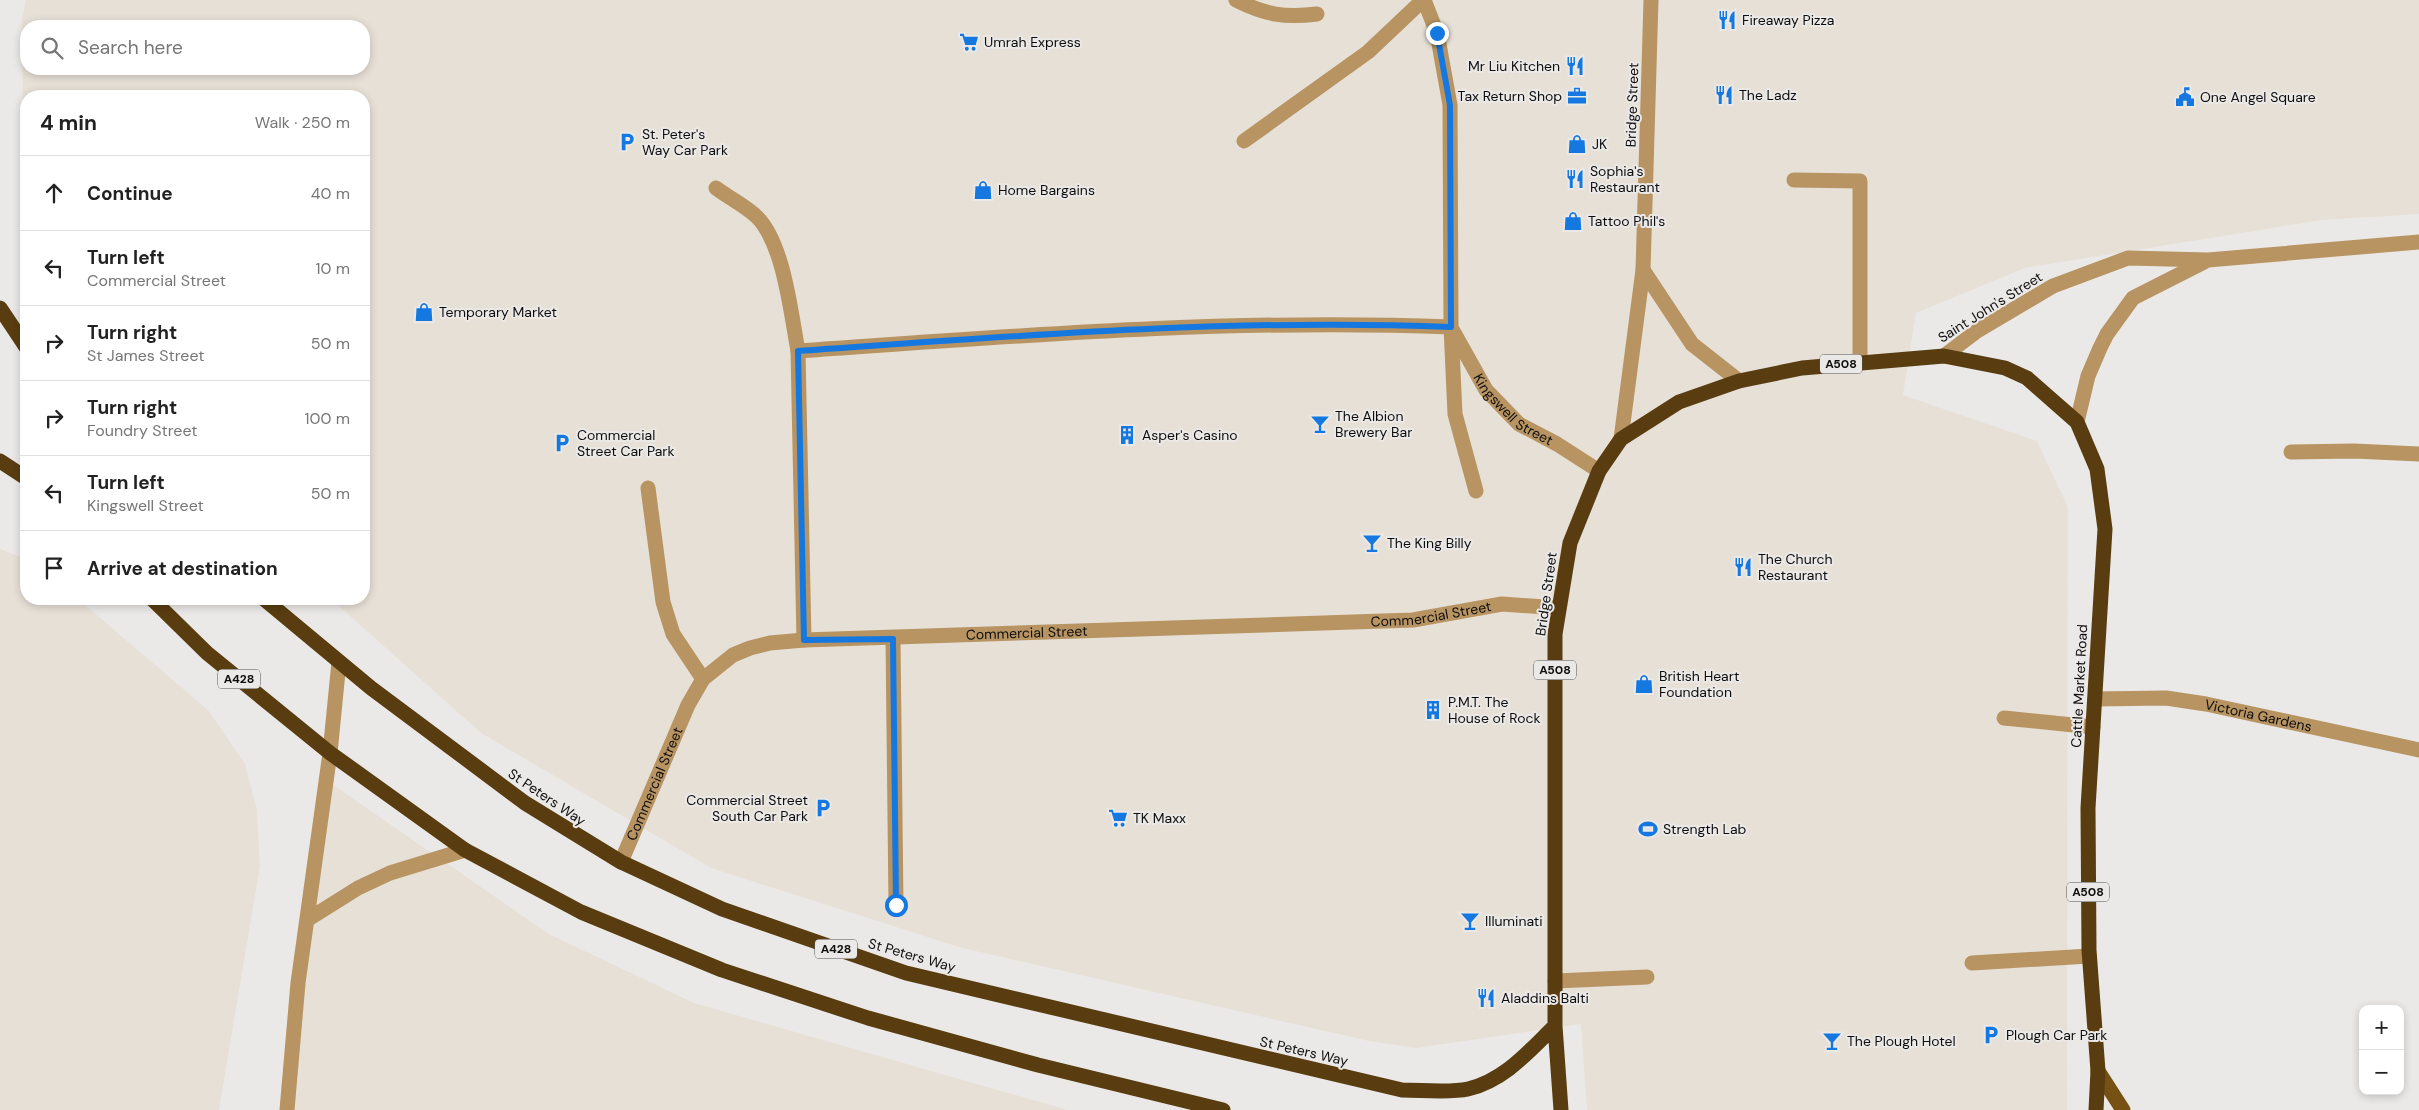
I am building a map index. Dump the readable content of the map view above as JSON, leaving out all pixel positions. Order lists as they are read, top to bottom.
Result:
{
  "streets": {
    "highway": [
      "Bridge Street",
      "Saint John's Street",
      "A508",
      "A428",
      "Cattle Market Road",
      "St Peters Way"
    ],
    "street": ["Kingswell Street", "Commercial Street", "Victoria Gardens"]
  },
  "crossings": [
    ["Bridge Street", "Saint John's Street"],
    ["Bridge Street", "Kingswell Street"],
    ["Bridge Street", "Commercial Street"],
    ["Bridge Street", "St Peters Way"],
    ["Saint John's Street", "Cattle Market Road"],
    ["Commercial Street", "St Peters Way"],
    ["Cattle Market Road", "Victoria Gardens"]
  ],
  "places": {
    "restaurant": [
      "Fireaway Pizza",
      "Mr Liu Kitchen",
      "The Ladz",
      "Sophia's Restaurant",
      "The Church Restaurant",
      "Aladdins Balti"
    ],
    "supermarket": ["Umrah Express", "TK Maxx"],
    "office": ["Tax Return Shop"],
    "public building": ["One Angel Square"],
    "parking": [
      "St. Peter's Way Car Park",
      "Commercial Street Car Park",
      "Commercial Street South Car Park",
      "Plough Car Park"
    ],
    "shop": [
      "JK",
      "Home Bargains",
      "Tattoo Phil's",
      "Temporary Market",
      "British Heart Foundation"
    ],
    "bar": [
      "The Albion Brewery Bar",
      "The King Billy",
      "Illuminati",
      "The Plough Hotel"
    ],
    "building": ["Asper's Casino", "P.M.T. The House of Rock"],
    "sports": ["Strength Lab"]
  },
  "page": {
    "search": "Search here",
    "heading": ["4 min", "Walk · 250 m"],
    "list": [
      ["Continue", "40 m"],
      ["Turn left", "Commercial Street", "10 m"],
      ["Turn right", "St James Street", "50 m"],
      ["Turn right", "Foundry Street", "100 m"],
      ["Turn left", "Kingswell Street", "50 m"],
      "Arrive at destination"
    ],
    "map_buttons": ["+", "−"]
  }
}
